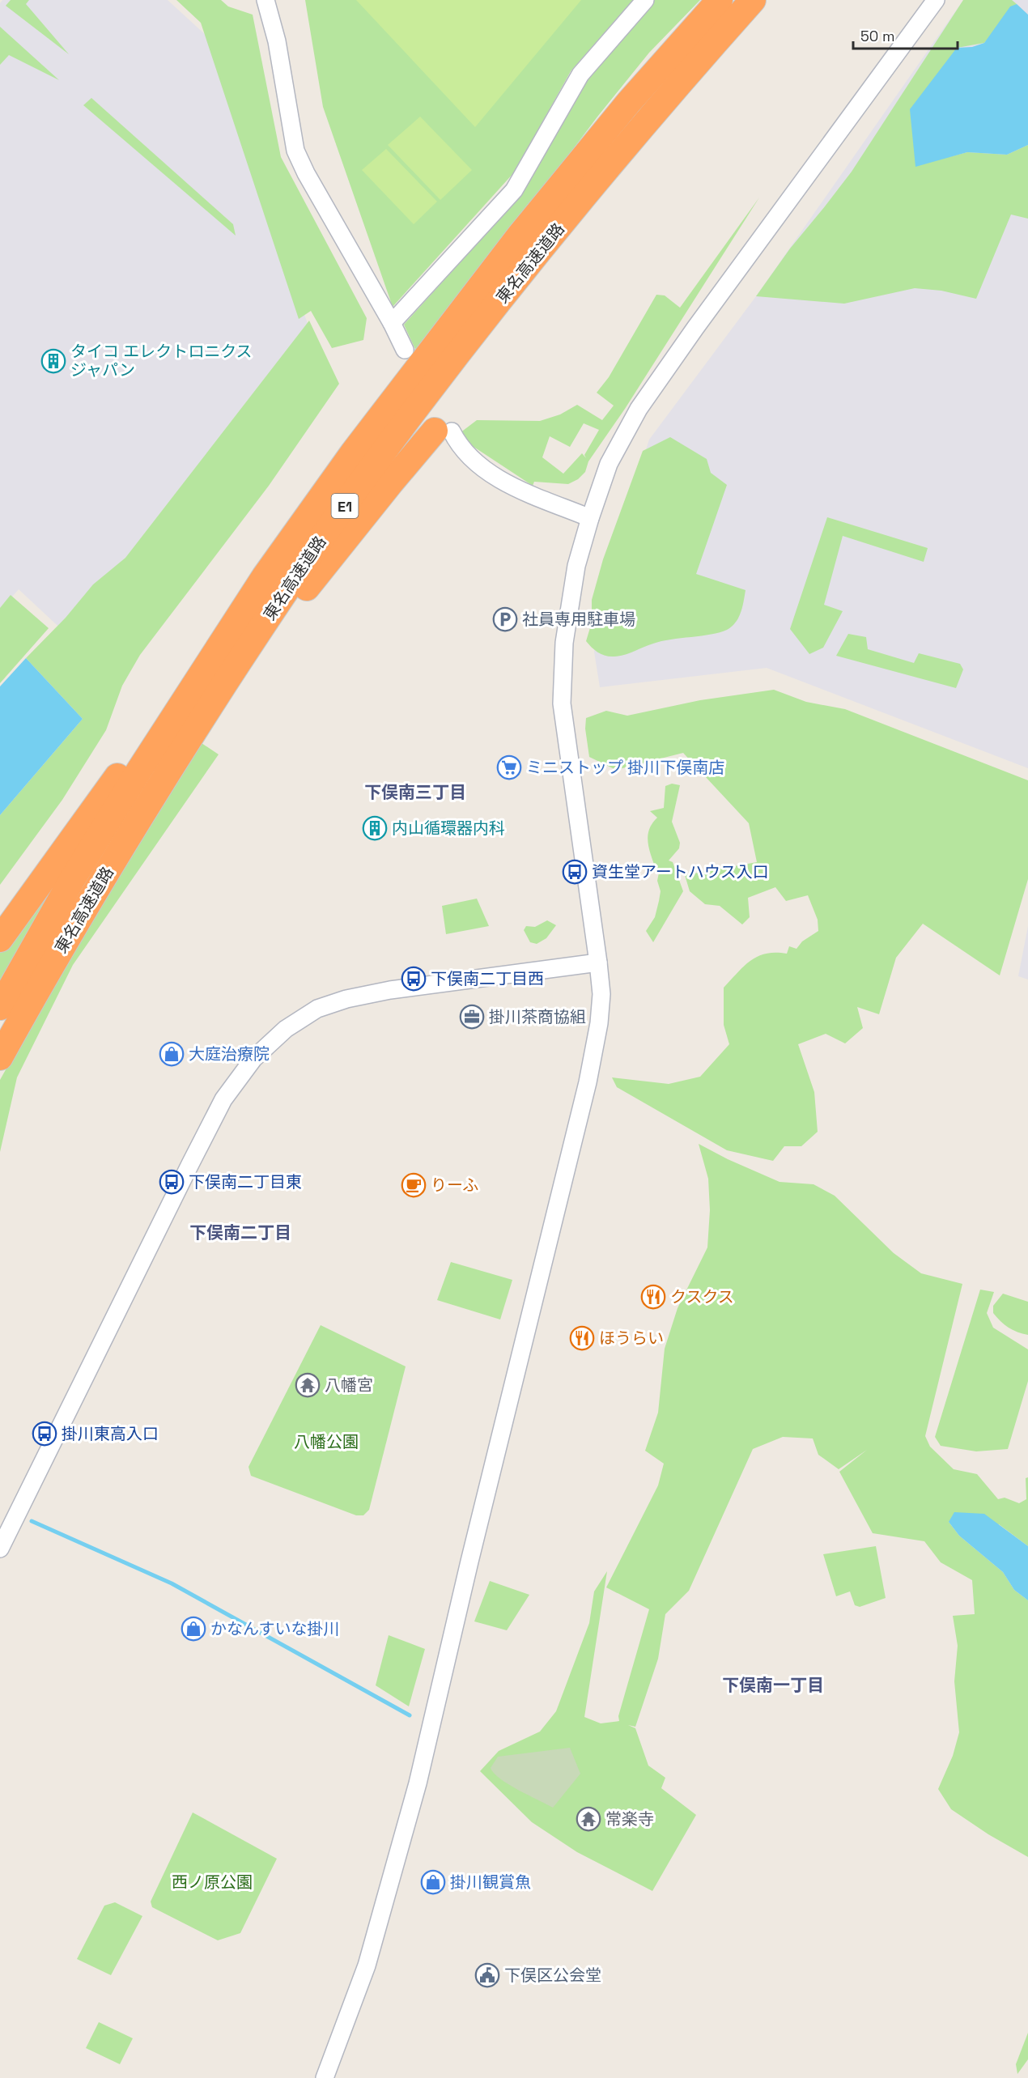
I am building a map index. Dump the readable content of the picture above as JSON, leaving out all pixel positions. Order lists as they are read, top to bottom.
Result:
{
  "streets": {
    "highway": ["東名高速道路", "E1"]
  },
  "districts": ["下俣南三丁目", "下俣南二丁目", "下俣南一丁目"],
  "parks": ["八幡公園", "西ノ原公園"],
  "places": {
    "building": ["タイコ エレクトロニクス ジャパン", "内山循環器内科"],
    "parking": ["社員専用駐車場"],
    "supermarket": ["ミニストップ 掛川下俣南店"],
    "bus stop": [
      "資生堂アートハウス入口",
      "下俣南二丁目西",
      "下俣南二丁目東",
      "掛川東高入口"
    ],
    "office": ["掛川茶商協組"],
    "shop": ["大庭治療院", "かなんすいな掛川", "掛川観賞魚"],
    "cafe": ["りーふ"],
    "restaurant": ["クスクス", "ほうらい"],
    "temple": ["八幡宮", "常楽寺"],
    "public building": ["下俣区公会堂"]
  },
  "scale_bar": "50 m"
}
